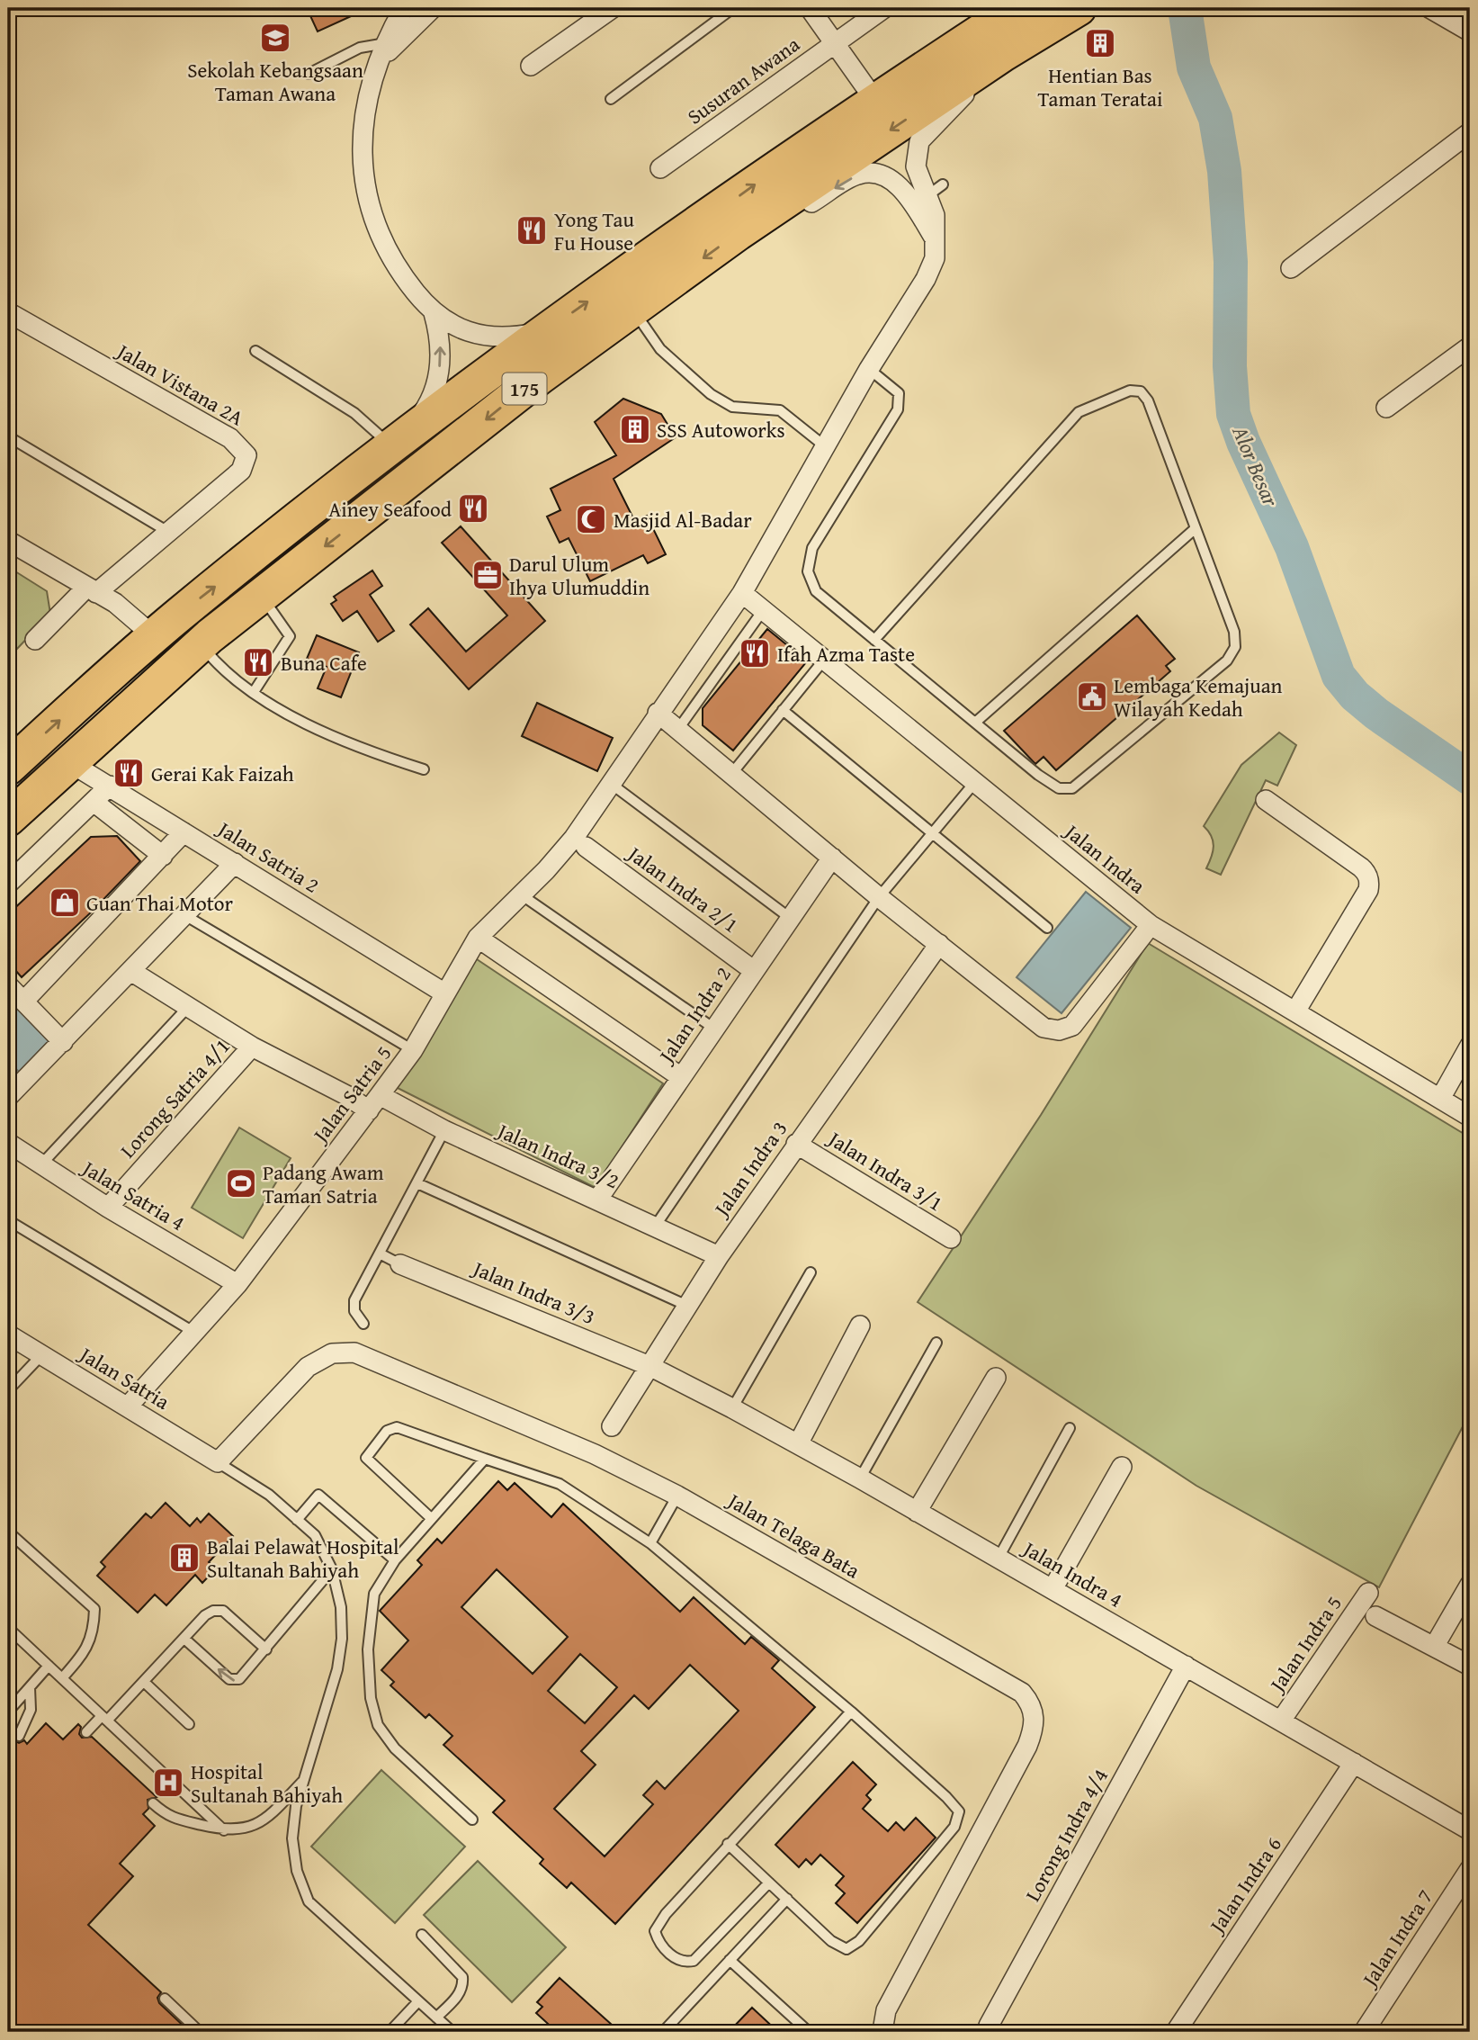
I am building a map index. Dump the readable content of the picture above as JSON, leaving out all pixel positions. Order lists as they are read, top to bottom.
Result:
{
  "streets": {
    "highway": ["175"],
    "street": [
      "Susuran Awana",
      "Jalan Vistana 2A",
      "Jalan Satria 2",
      "Jalan Indra",
      "Jalan Indra 2/1",
      "Jalan Indra 2",
      "Jalan Satria 5",
      "Lorong Satria 4/1",
      "Jalan Indra 3/2",
      "Jalan Indra 3",
      "Jalan Indra 3/1",
      "Jalan Satria 4",
      "Jalan Indra 3/3",
      "Jalan Satria",
      "Jalan Telaga Bata",
      "Jalan Indra 4",
      "Jalan Indra 5",
      "Lorong Indra 4/4",
      "Jalan Indra 6",
      "Jalan Indra 7"
    ]
  },
  "crossings": [
    ["175", "Jalan Satria 2"],
    ["175", "Jalan Satria 5"],
    ["Jalan Satria 2", "Jalan Satria 5"],
    ["Jalan Indra", "Jalan Satria 5"],
    ["Jalan Indra 2/1", "Jalan Indra 2"],
    ["Jalan Indra 2", "Jalan Indra 3/2"],
    ["Jalan Satria 5", "Jalan Indra 3/2"],
    ["Jalan Satria 5", "Jalan Satria 4"],
    ["Jalan Satria 5", "Jalan Satria"],
    ["Lorong Satria 4/1", "Jalan Indra 3/2"],
    ["Lorong Satria 4/1", "Jalan Satria 4"],
    ["Jalan Indra 3/2", "Jalan Indra 3"],
    ["Jalan Indra 3", "Jalan Indra 3/1"],
    ["Jalan Indra 3", "Jalan Indra 3/3"],
    ["Jalan Indra 3", "Jalan Indra 4"],
    ["Jalan Indra 3/3", "Jalan Indra 4"],
    ["Jalan Satria", "Jalan Telaga Bata"],
    ["Jalan Indra 4", "Jalan Indra 5"],
    ["Jalan Indra 4", "Lorong Indra 4/4"],
    ["Jalan Indra 4", "Jalan Indra 6"]
  ],
  "water": ["Alor Besar"],
  "places": {
    "school or university": ["Sekolah Kebangsaan Taman Awana"],
    "building": ["Hentian Bas Taman Teratai", "SSS Autoworks", "Balai Pelawat Hospital Sultanah Bahiyah"],
    "restaurant": [
      "Yong Tau Fu House",
      "Ainey Seafood",
      "Ifah Azma Taste",
      "Buna Cafe",
      "Gerai Kak Faizah"
    ],
    "mosque": ["Masjid Al-Badar"],
    "office": ["Darul Ulum Ihya Ulumuddin"],
    "public building": ["Lembaga Kemajuan Wilayah Kedah"],
    "shop": ["Guan Thai Motor"],
    "sports": ["Padang Awam Taman Satria"],
    "hospital": ["Hospital Sultanah Bahiyah"]
  }
}
